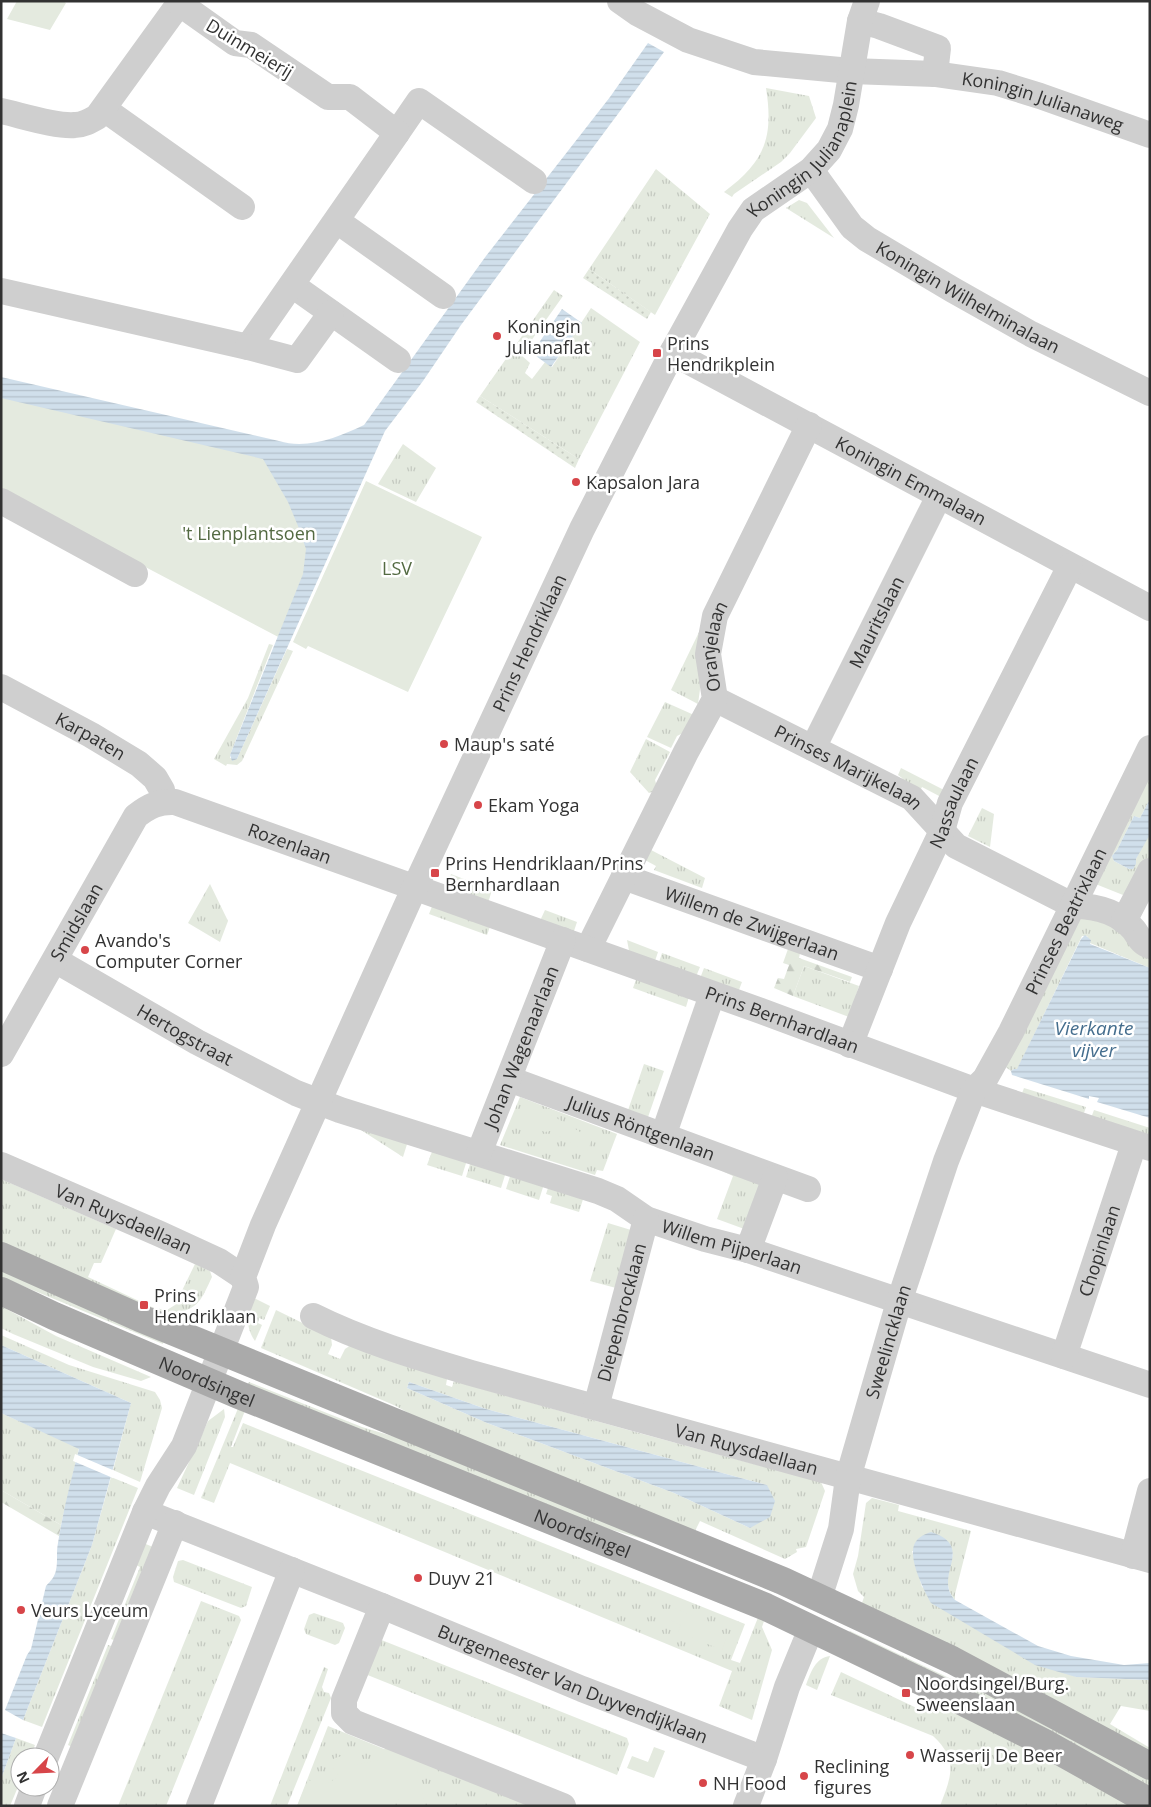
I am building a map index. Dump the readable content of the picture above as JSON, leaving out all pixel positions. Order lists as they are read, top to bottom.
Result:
{
  "streets": {
    "main road": ["Noordsingel"],
    "street": [
      "Duinmeierij",
      "Koningin Julianaweg",
      "Koningin Julianaplein",
      "Koningin Wilhelminalaan",
      "Koningin Emmalaan",
      "Mauritslaan",
      "Prins Hendriklaan",
      "Oranjelaan",
      "Karpaten",
      "Prinses Marijkelaan",
      "Nassaulaan",
      "Rozenlaan",
      "Prinses Beatrixlaan",
      "Smidslaan",
      "Willem de Zwijgerlaan",
      "Prins Bernhardlaan",
      "Hertogstraat",
      "Johan Wagenaarlaan",
      "Julius Röntgenlaan",
      "Van Ruysdaellaan",
      "Willem Pijperlaan",
      "Chopinlaan",
      "Diepenbrocklaan",
      "Sweelincklaan",
      "Burgemeester Van Duyvendijklaan"
    ]
  },
  "crossings": [
    ["Koningin Julianaweg", "Koningin Julianaplein"],
    ["Koningin Julianaplein", "Koningin Wilhelminalaan"],
    ["Koningin Julianaplein", "Prins Hendriklaan"],
    ["Koningin Emmalaan", "Mauritslaan"],
    ["Koningin Emmalaan", "Prins Hendriklaan"],
    ["Koningin Emmalaan", "Oranjelaan"],
    ["Koningin Emmalaan", "Nassaulaan"],
    ["Mauritslaan", "Prinses Marijkelaan"],
    ["Prins Hendriklaan", "Rozenlaan"],
    ["Prins Hendriklaan", "Prins Bernhardlaan"],
    ["Prins Hendriklaan", "Hertogstraat"],
    ["Prins Hendriklaan", "Van Ruysdaellaan"],
    ["Prins Hendriklaan", "Willem Pijperlaan"],
    ["Prins Hendriklaan", "Noordsingel"],
    ["Prins Hendriklaan", "Burgemeester Van Duyvendijklaan"],
    ["Oranjelaan", "Prinses Marijkelaan"],
    ["Oranjelaan", "Willem de Zwijgerlaan"],
    ["Oranjelaan", "Prins Bernhardlaan"],
    ["Karpaten", "Rozenlaan"],
    ["Karpaten", "Smidslaan"],
    ["Prinses Marijkelaan", "Nassaulaan"],
    ["Prinses Marijkelaan", "Prinses Beatrixlaan"],
    ["Nassaulaan", "Willem de Zwijgerlaan"],
    ["Nassaulaan", "Prins Bernhardlaan"],
    ["Rozenlaan", "Smidslaan"],
    ["Rozenlaan", "Prins Bernhardlaan"],
    ["Prinses Beatrixlaan", "Prins Bernhardlaan"],
    ["Prinses Beatrixlaan", "Sweelincklaan"],
    ["Smidslaan", "Hertogstraat"],
    ["Prins Bernhardlaan", "Johan Wagenaarlaan"],
    ["Prins Bernhardlaan", "Chopinlaan"],
    ["Prins Bernhardlaan", "Sweelincklaan"],
    ["Hertogstraat", "Willem Pijperlaan"],
    ["Johan Wagenaarlaan", "Julius Röntgenlaan"],
    ["Johan Wagenaarlaan", "Willem Pijperlaan"],
    ["Van Ruysdaellaan", "Diepenbrocklaan"],
    ["Van Ruysdaellaan", "Sweelincklaan"],
    ["Willem Pijperlaan", "Chopinlaan"],
    ["Willem Pijperlaan", "Diepenbrocklaan"],
    ["Willem Pijperlaan", "Sweelincklaan"],
    ["Sweelincklaan", "Noordsingel"]
  ],
  "water": ["Vierkante vijver"],
  "parks": ["'t Lienplantsoen", "LSV"],
  "places": {
    "other": [
      "Koningin Julianaflat",
      "Kapsalon Jara",
      "Maup's saté",
      "Ekam Yoga",
      "Avando's Computer Corner",
      "Duyv 21",
      "Veurs Lyceum",
      "Wasserij De Beer",
      "Reclining figures",
      "NH Food"
    ],
    "transit": [
      "Prins Hendrikplein",
      "Prins Hendriklaan/Prins Bernhardlaan",
      "Prins Hendriklaan",
      "Noordsingel/Burg. Sweenslaan"
    ]
  },
  "north": "bottom left"
}
